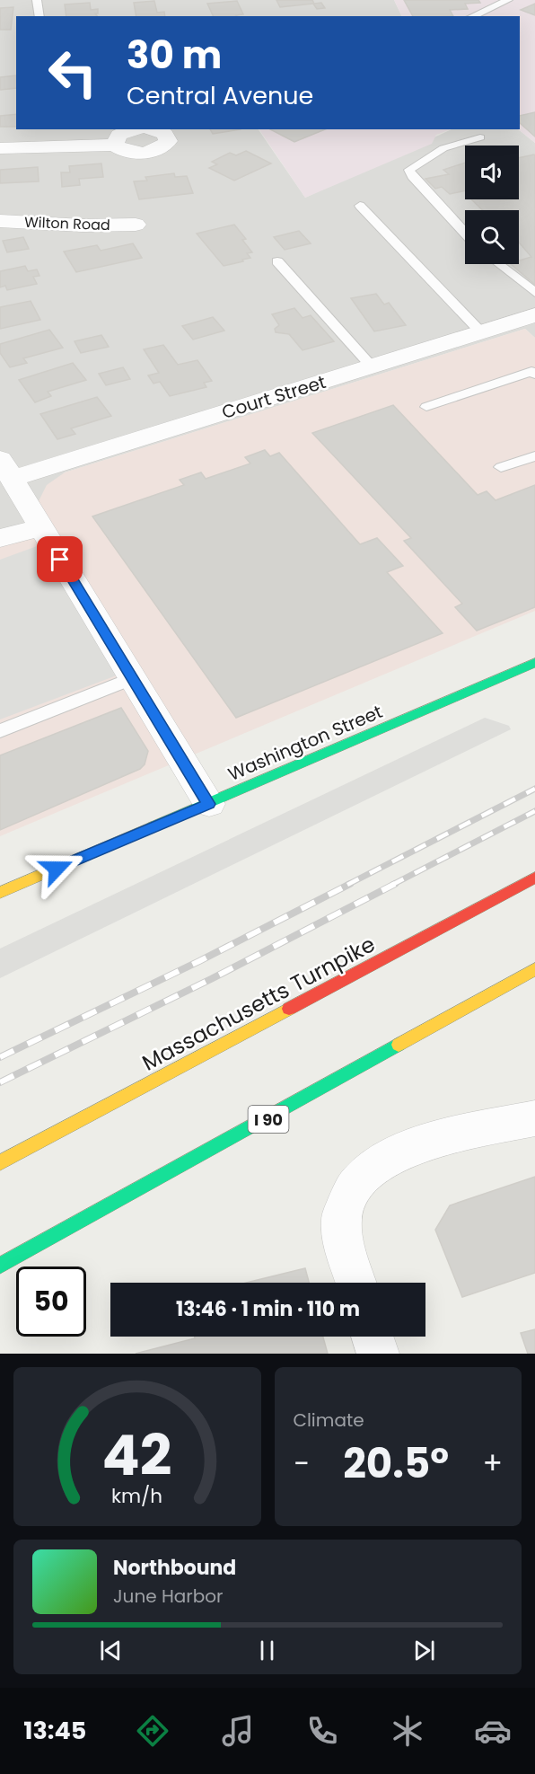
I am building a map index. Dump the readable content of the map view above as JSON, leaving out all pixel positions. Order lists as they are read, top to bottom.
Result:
{
  "streets": {
    "main road": ["Washington Street", "Massachusetts Turnpike", "I 90"],
    "street": ["Wilton Road", "Court Street"]
  },
  "page": {
    "turn": ["30 m", "Central Avenue"],
    "limit": "50",
    "trip": "13:46 · 1 min · 110 m",
    "tile": "Climate",
    "heat": ["−", "20.5°", "+"],
    "song": ["Northbound", "June Harbor"],
    "tabs": "13:45",
    "gauge": ["42", "km/h"]
  }
}
